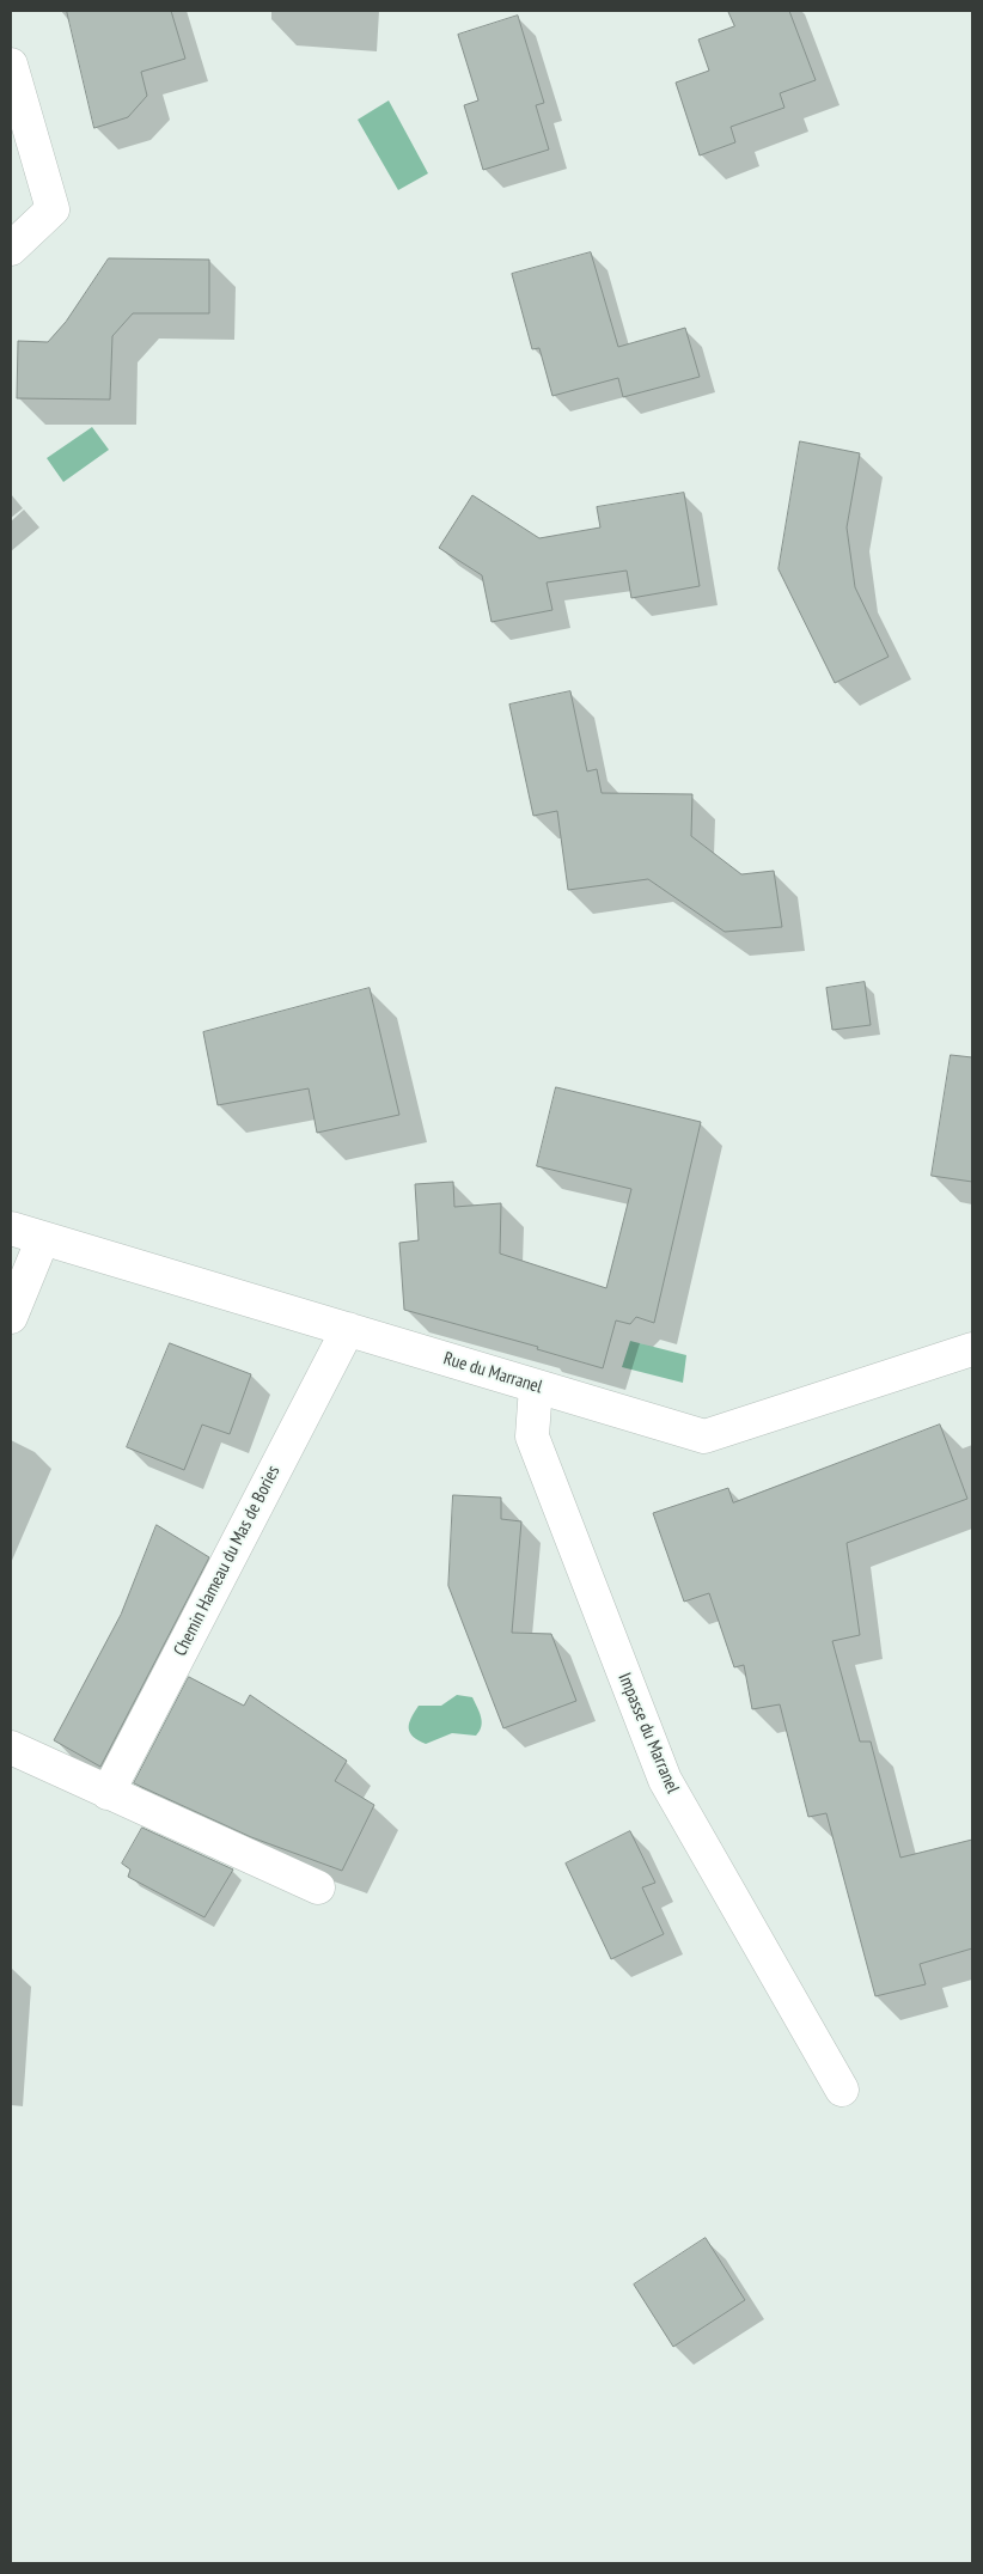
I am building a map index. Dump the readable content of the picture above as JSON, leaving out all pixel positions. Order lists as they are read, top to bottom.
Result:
{
  "streets": {
    "street": ["Rue du Marranel", "Chemin Hameau du Mas de Bories", "Impasse du Marranel"]
  },
  "crossings": [
    ["Rue du Marranel", "Chemin Hameau du Mas de Bories"],
    ["Rue du Marranel", "Impasse du Marranel"]
  ]
}
